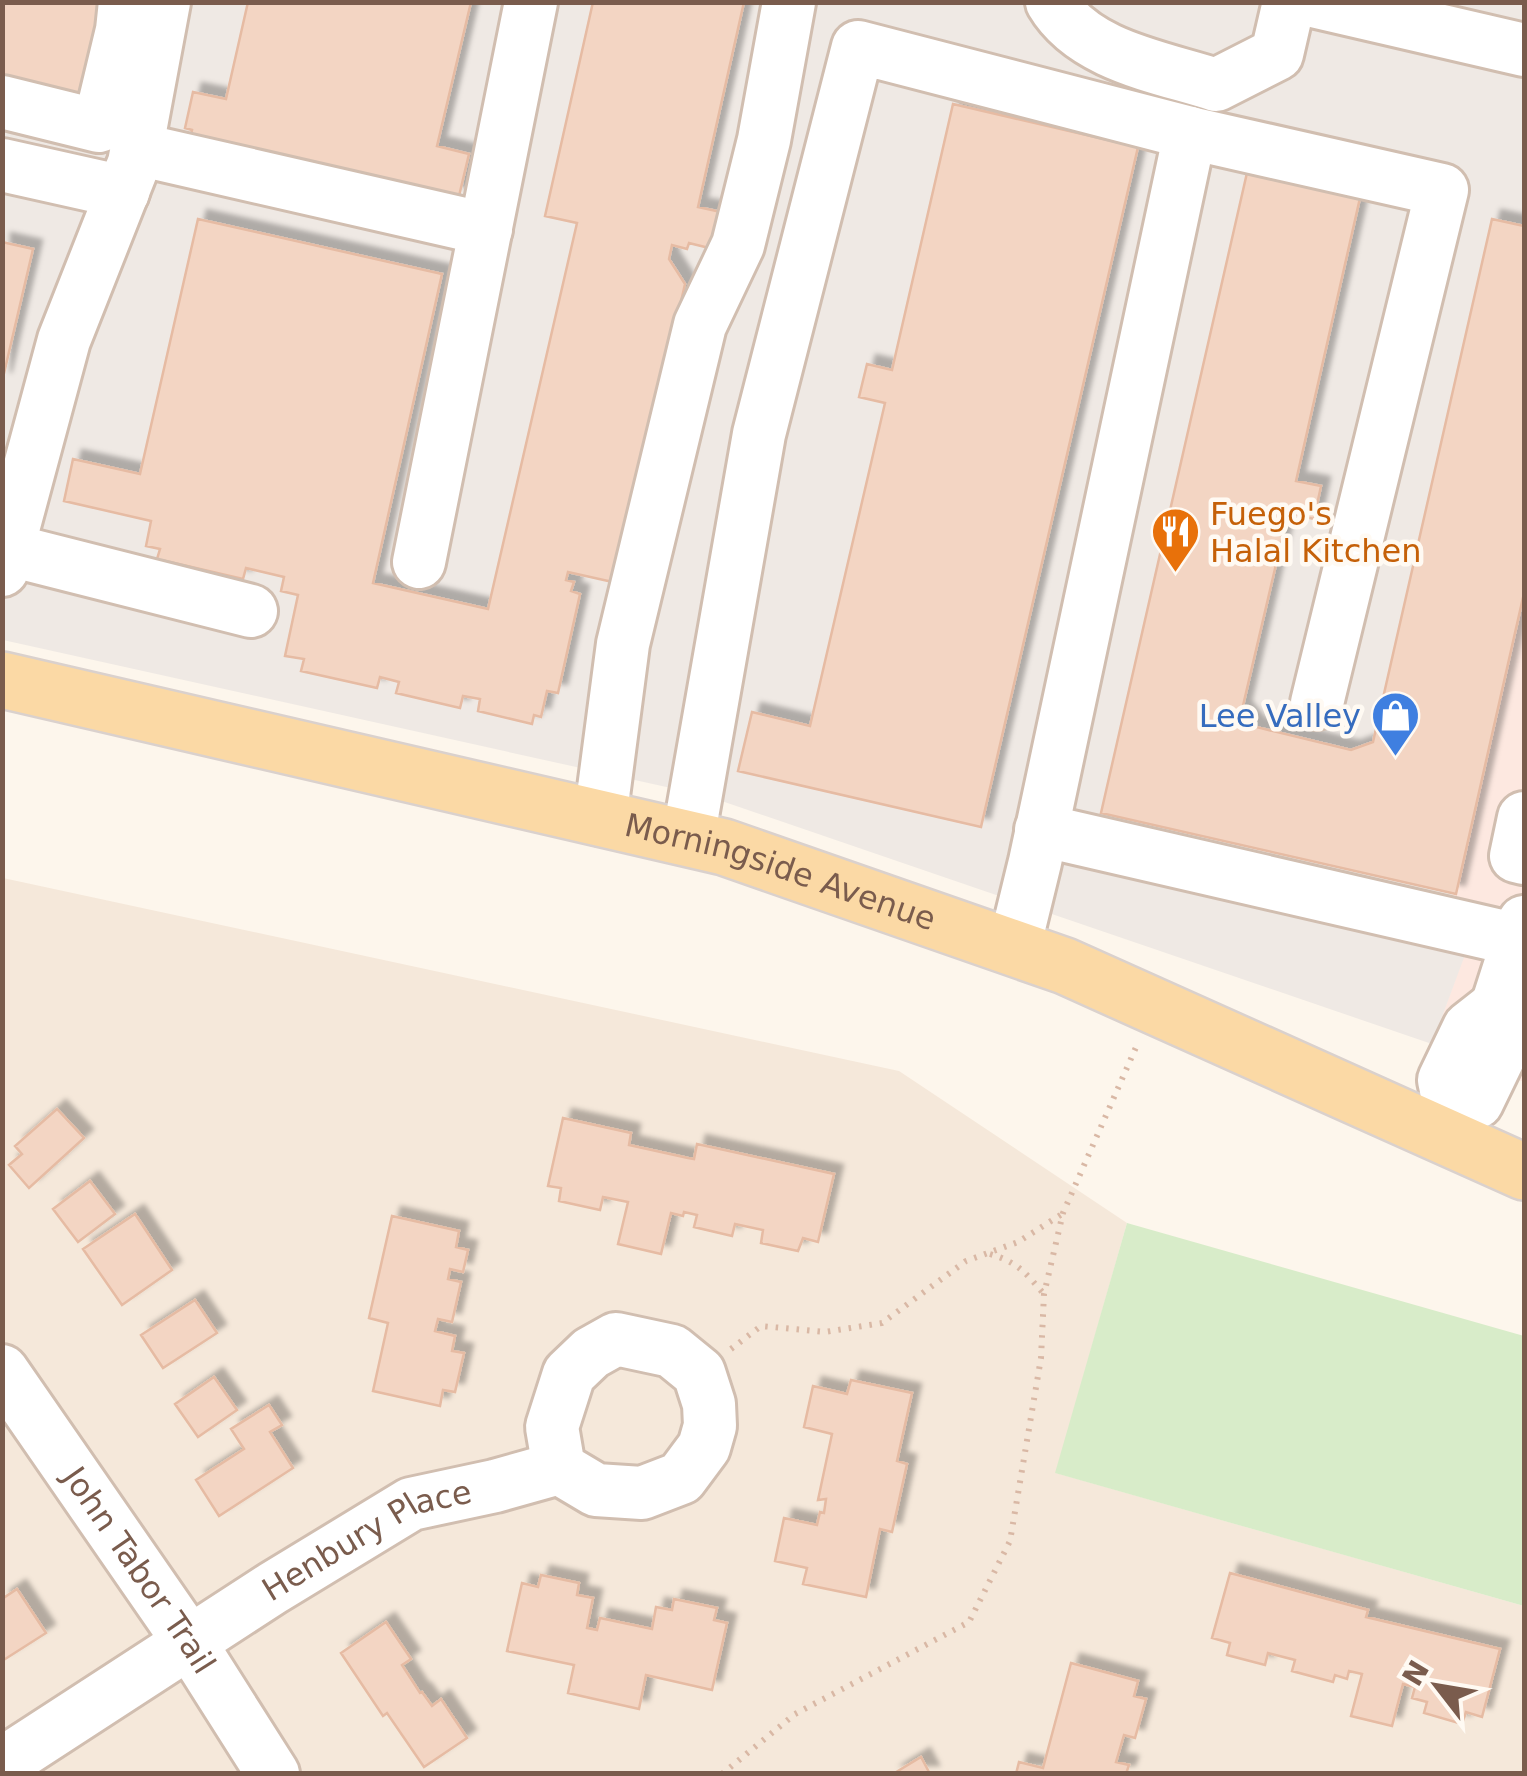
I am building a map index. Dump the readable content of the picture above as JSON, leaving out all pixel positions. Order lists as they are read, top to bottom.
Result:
{
  "streets": {
    "main road": ["Morningside Avenue"],
    "street": ["Henbury Place", "John Tabor Trail"]
  },
  "crossings": [
    ["Henbury Place", "John Tabor Trail"]
  ],
  "places": {
    "restaurant": ["Fuego's Halal Kitchen"],
    "shop": ["Lee Valley"]
  },
  "north": "top left"
}
